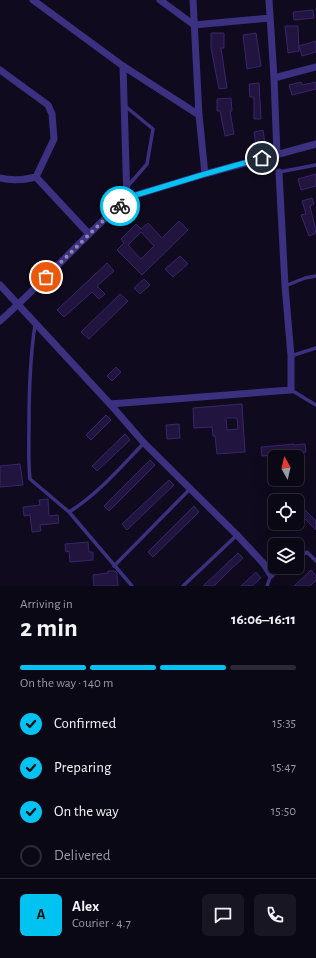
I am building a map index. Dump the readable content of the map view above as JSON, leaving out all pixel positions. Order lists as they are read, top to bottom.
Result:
{
  "north": "top",
  "page": {
    "heading": ["2 min", "Arriving in", "16:06–16:11"],
    "panel": ["Alex", "Courier · 4.7"],
    "bar": "On the way · 140 m",
    "list": [
      ["Confirmed", "15:35"],
      ["Preparing", "15:47"],
      ["On the way", "15:50"],
      "Delivered"
    ],
    "round": "A"
  }
}
